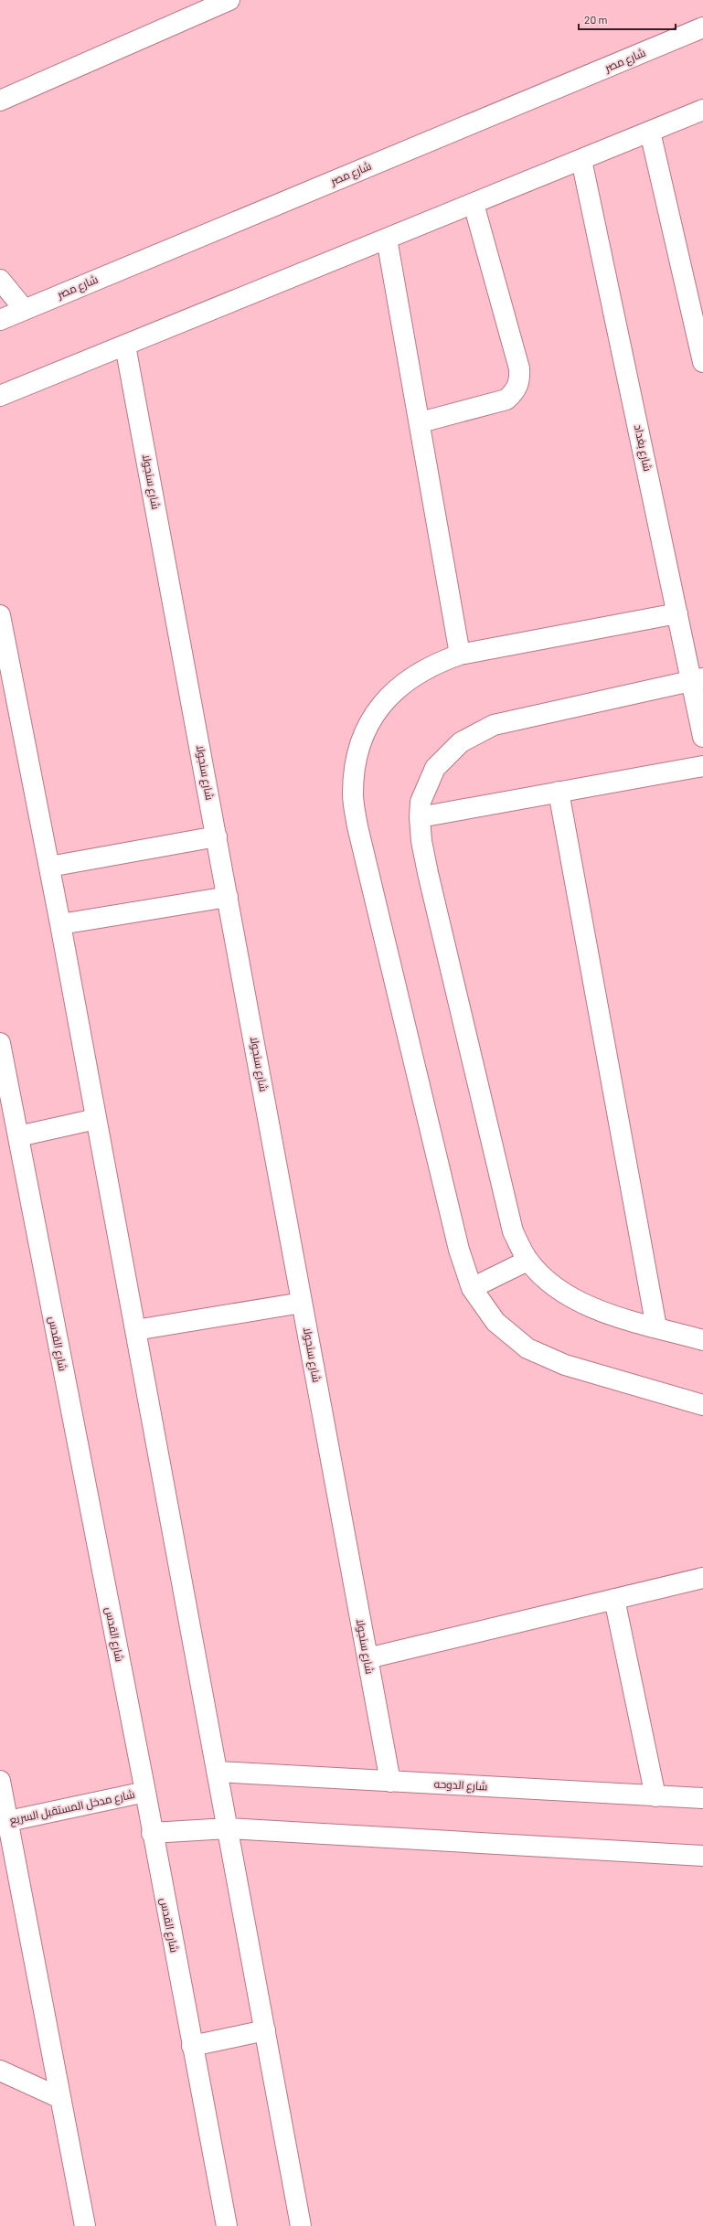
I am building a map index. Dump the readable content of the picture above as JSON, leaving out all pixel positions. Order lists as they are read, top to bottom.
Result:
{
  "streets": {
    "street": [
      "شارع مصر",
      "شارع بغداد",
      "شارع سنجولا",
      "شارع القدس",
      "شارع الدوحه",
      "شارع مدخل المستقبل السريع"
    ]
  },
  "crossings": [
    ["شارع سنجولا", "شارع الدوحه"],
    ["شارع القدس", "شارع مدخل المستقبل السريع"]
  ],
  "scale_bar": "20 m"
}
